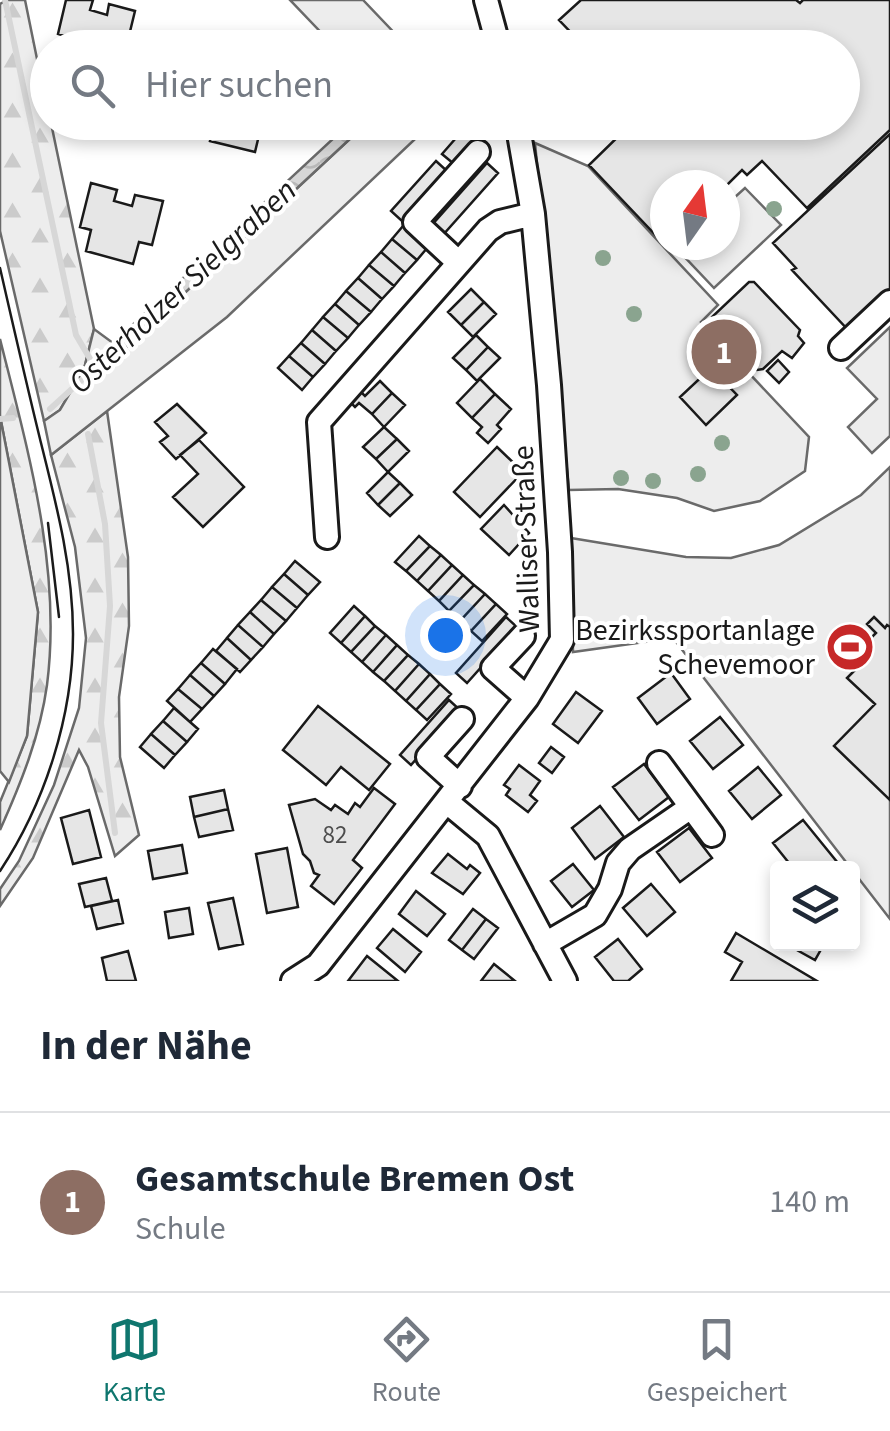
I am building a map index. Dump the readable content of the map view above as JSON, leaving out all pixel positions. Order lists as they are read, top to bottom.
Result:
{
  "streets": {
    "street": ["Walliser Straße"]
  },
  "water": ["Osterholzer Sielgraben"],
  "places": {
    "sports": ["Bezirkssportanlage Schevemoor"]
  },
  "house_numbers": ["82"],
  "north": "top",
  "page": {
    "search": "Hier suchen",
    "pins": "1",
    "heading": "In der Nähe",
    "list": [
      {
        "mark": "1",
        "name": "Gesamtschule Bremen Ost",
        "note": "Schule",
        "value": "140 m"
      }
    ],
    "nav": ["Karte", "Route", "Gespeichert"]
  }
}
